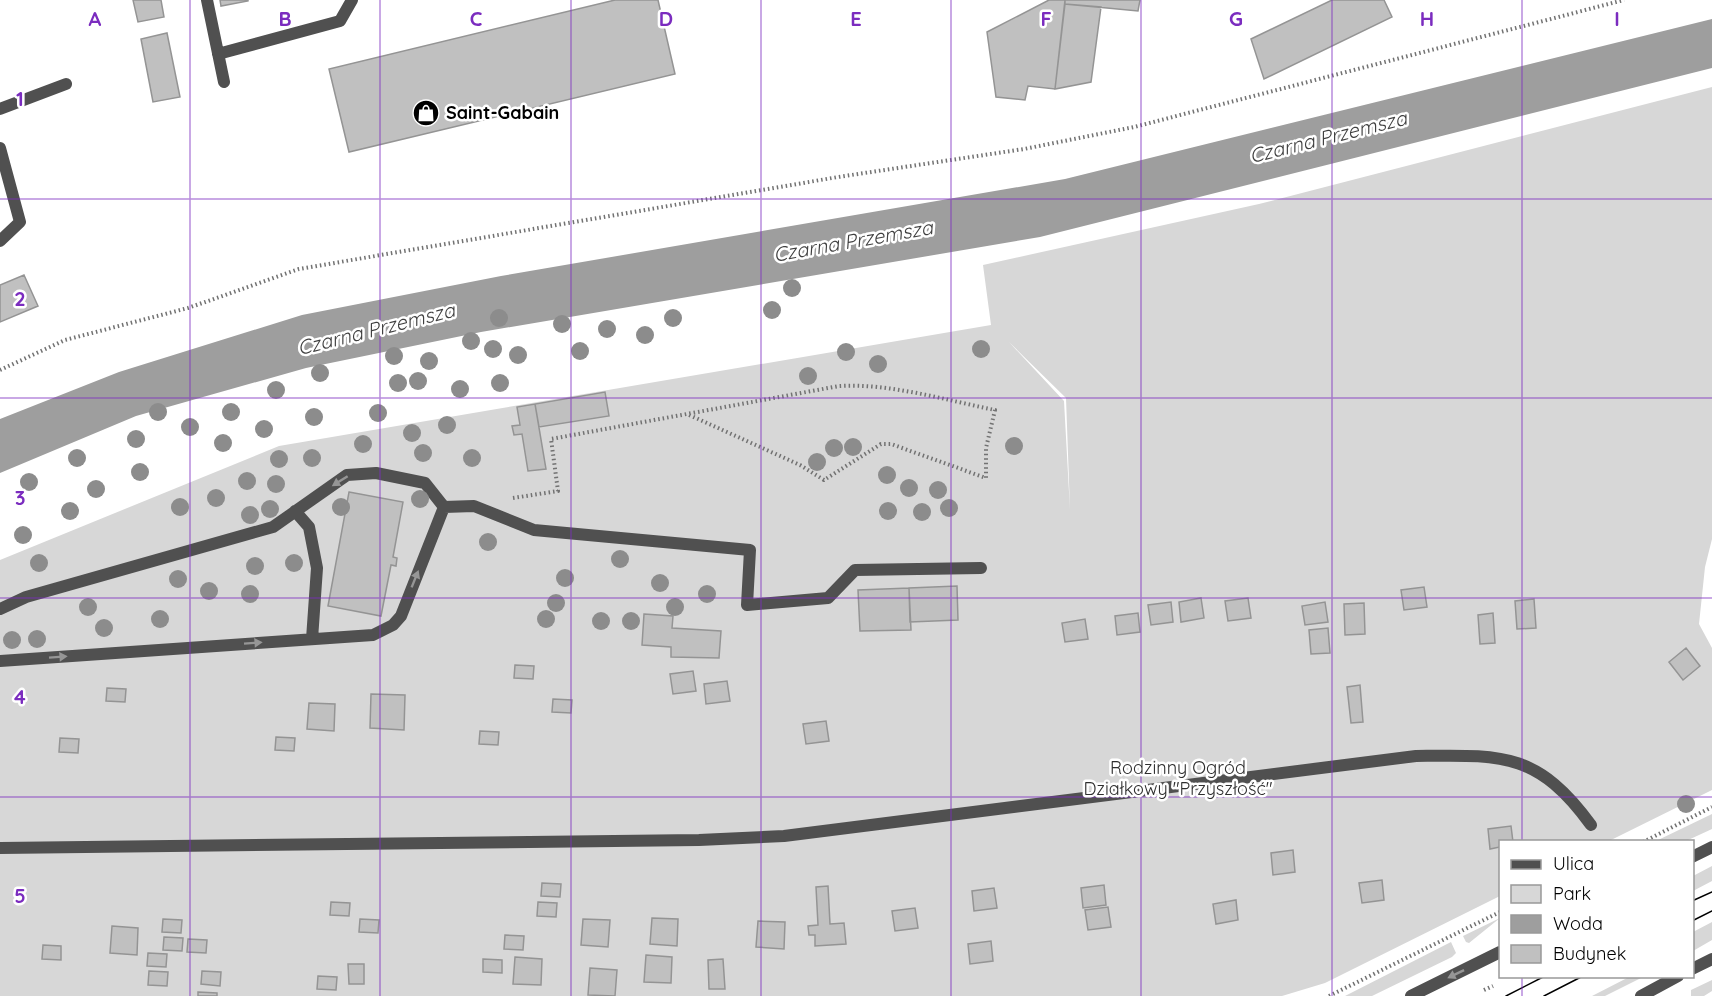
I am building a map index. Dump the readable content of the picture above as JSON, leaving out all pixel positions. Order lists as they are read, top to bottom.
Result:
{
  "water": ["Czarna Przemsza"],
  "parks": ["Rodzinny Ogród Działkowy \"Przyszłość\""],
  "places": {
    "shop": ["Saint-Gabain"]
  },
  "legend": [
    "Ulica",
    "Park",
    "Woda",
    "Budynek"
  ],
  "grid": {
    "columns": [
      "A",
      "B",
      "C",
      "D",
      "E",
      "F",
      "G",
      "H",
      "I"
    ],
    "rows": [
      "1",
      "2",
      "3",
      "4",
      "5"
    ]
  }
}
